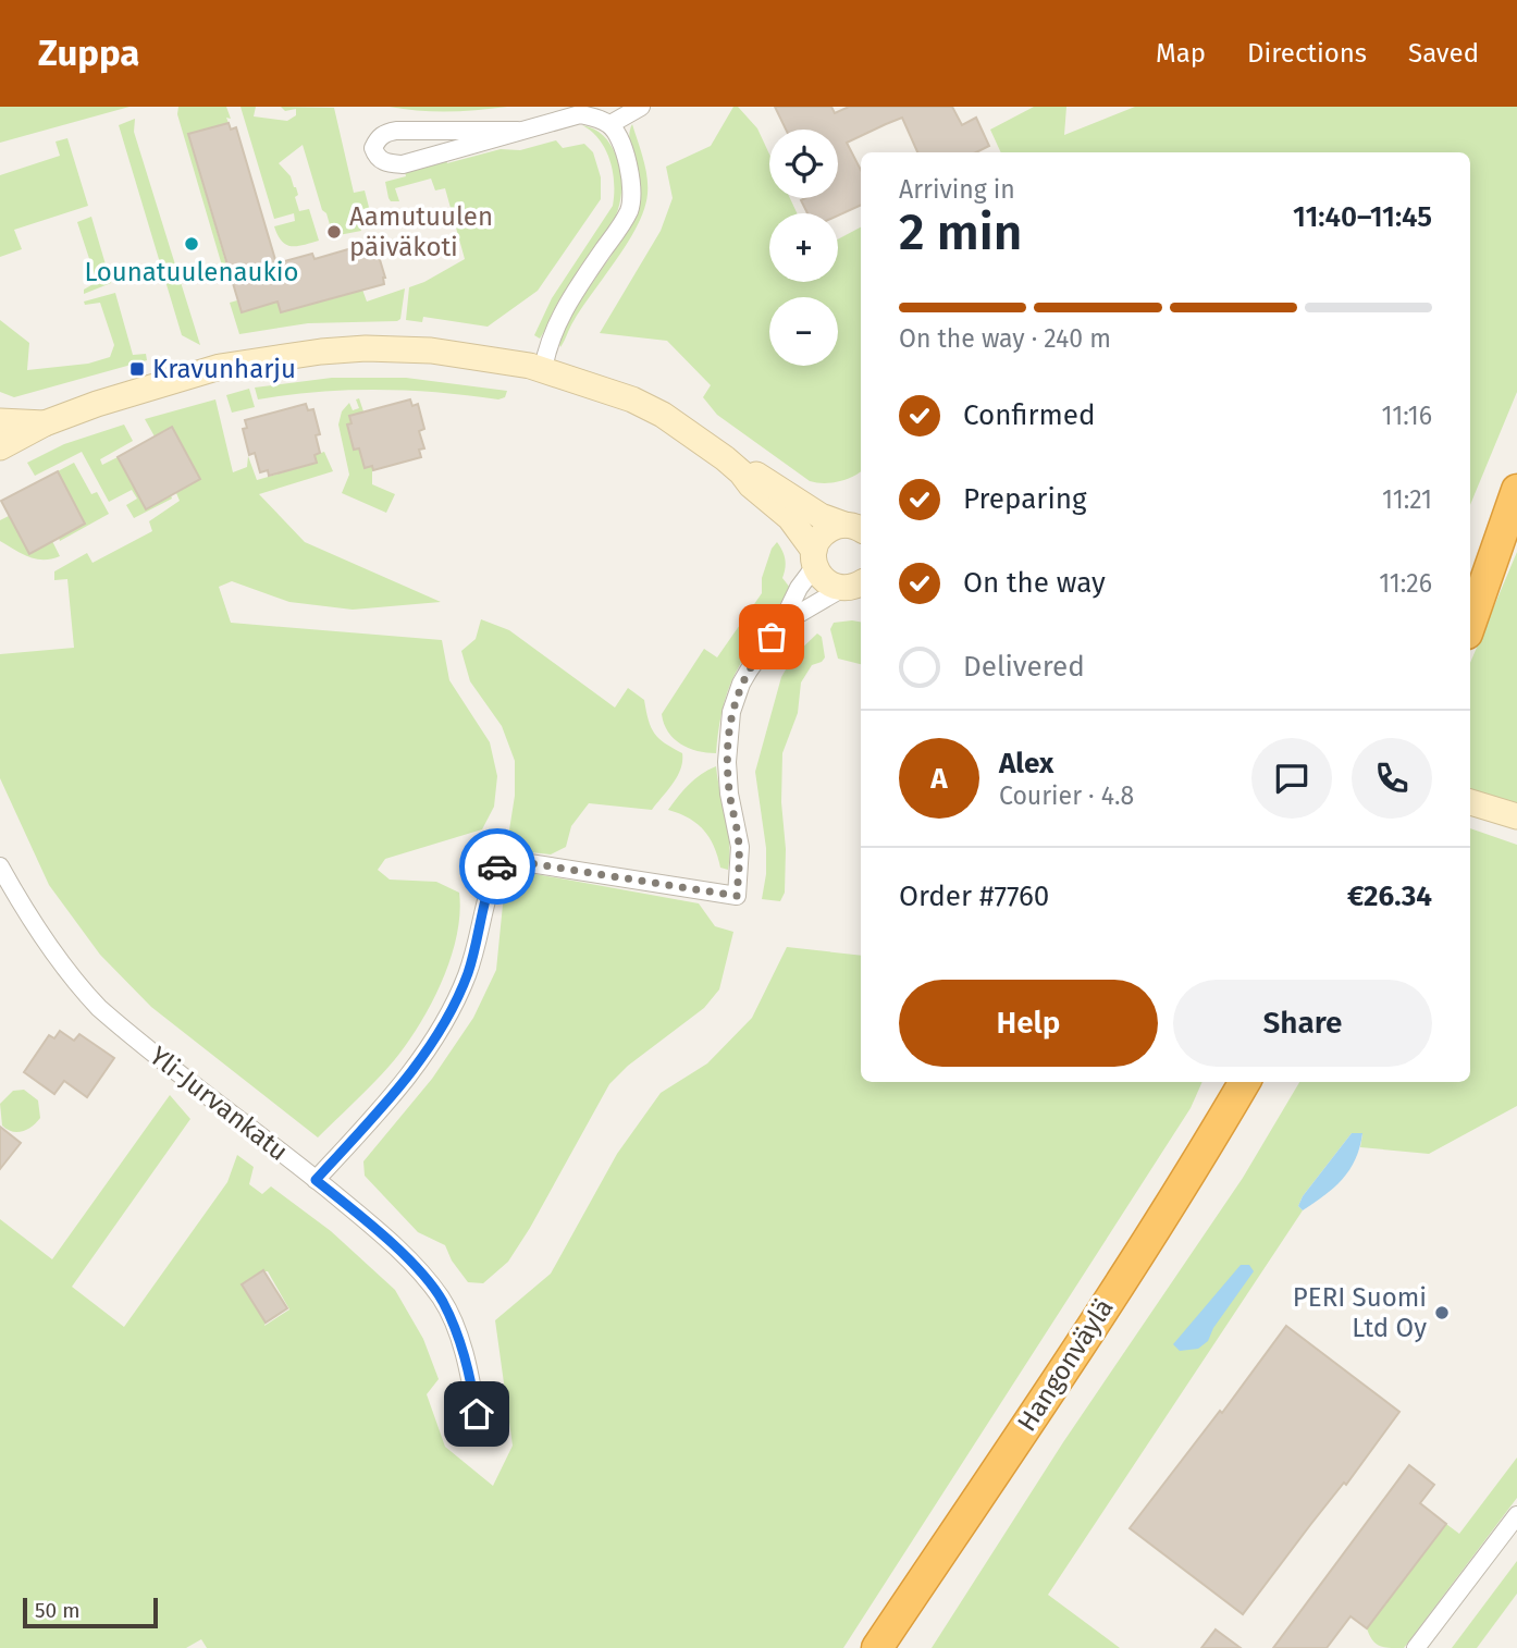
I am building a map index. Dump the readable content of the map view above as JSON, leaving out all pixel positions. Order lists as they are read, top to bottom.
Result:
{
  "streets": {
    "highway": ["Hangonväylä"],
    "street": ["Yli-Jurvankatu"]
  },
  "places": {
    "other": ["Aamutuulen päiväkoti", "Lounatuulenaukio", "PERI Suomi Ltd Oy"],
    "transit": ["Kravunharju"]
  },
  "scale_bar": "50 m",
  "page": {
    "header": "Zuppa",
    "nav": ["Map", "Directions", "Saved"],
    "map_buttons": ["+", "−"],
    "heading": ["2 min", "Arriving in", "11:40–11:45"],
    "panel": [
      "Alex",
      "Courier · 4.8",
      "Order #7760",
      "€26.34"
    ],
    "bar": "On the way · 240 m",
    "list": [
      ["Confirmed", "11:16"],
      ["Preparing", "11:21"],
      ["On the way", "11:26"],
      "Delivered"
    ],
    "round": "A",
    "buttons": ["Help", "Share"],
    "scale": "50 m"
  }
}
